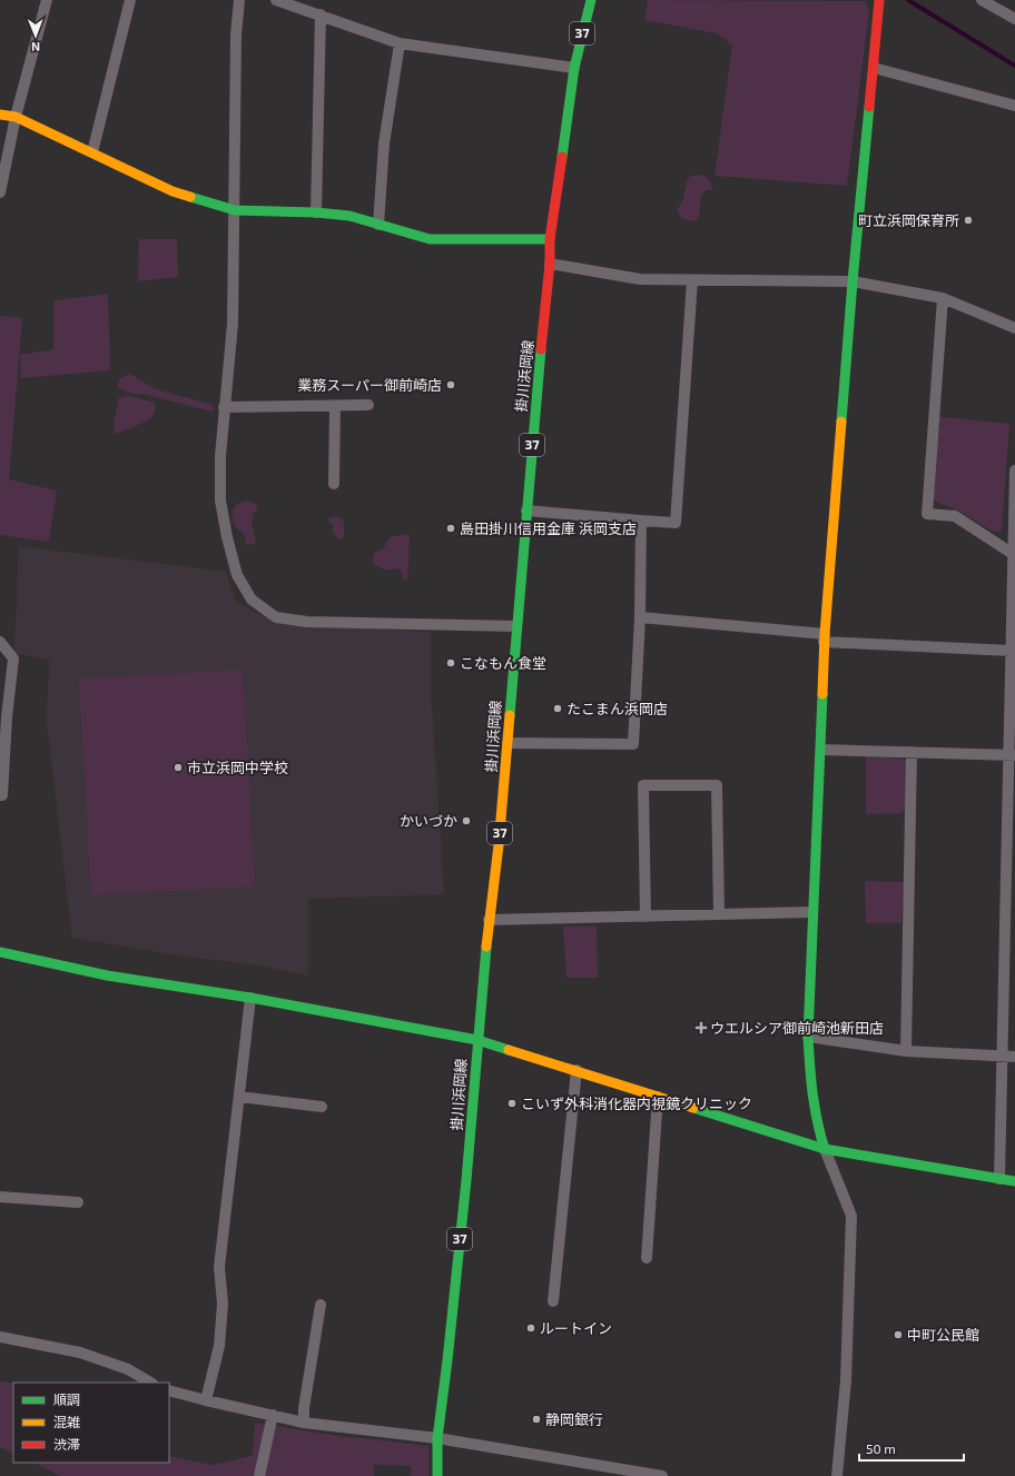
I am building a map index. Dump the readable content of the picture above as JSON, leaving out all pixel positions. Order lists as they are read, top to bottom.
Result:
{
  "streets": {
    "street": ["37", "掛川浜岡線"]
  },
  "places": {
    "other": [
      "町立浜岡保育所",
      "業務スーパー御前崎店",
      "島田掛川信用金庫 浜岡支店",
      "こなもん食堂",
      "たこまん浜岡店",
      "市立浜岡中学校",
      "かいづか",
      "こいず外科消化器内視鏡クリニック",
      "ルートイン",
      "中町公民館",
      "静岡銀行"
    ],
    "health": ["ウエルシア御前崎池新田店"]
  },
  "legend": ["順調", "混雑", "渋滞"],
  "scale_bar": "50 m",
  "north": "bottom"
}
